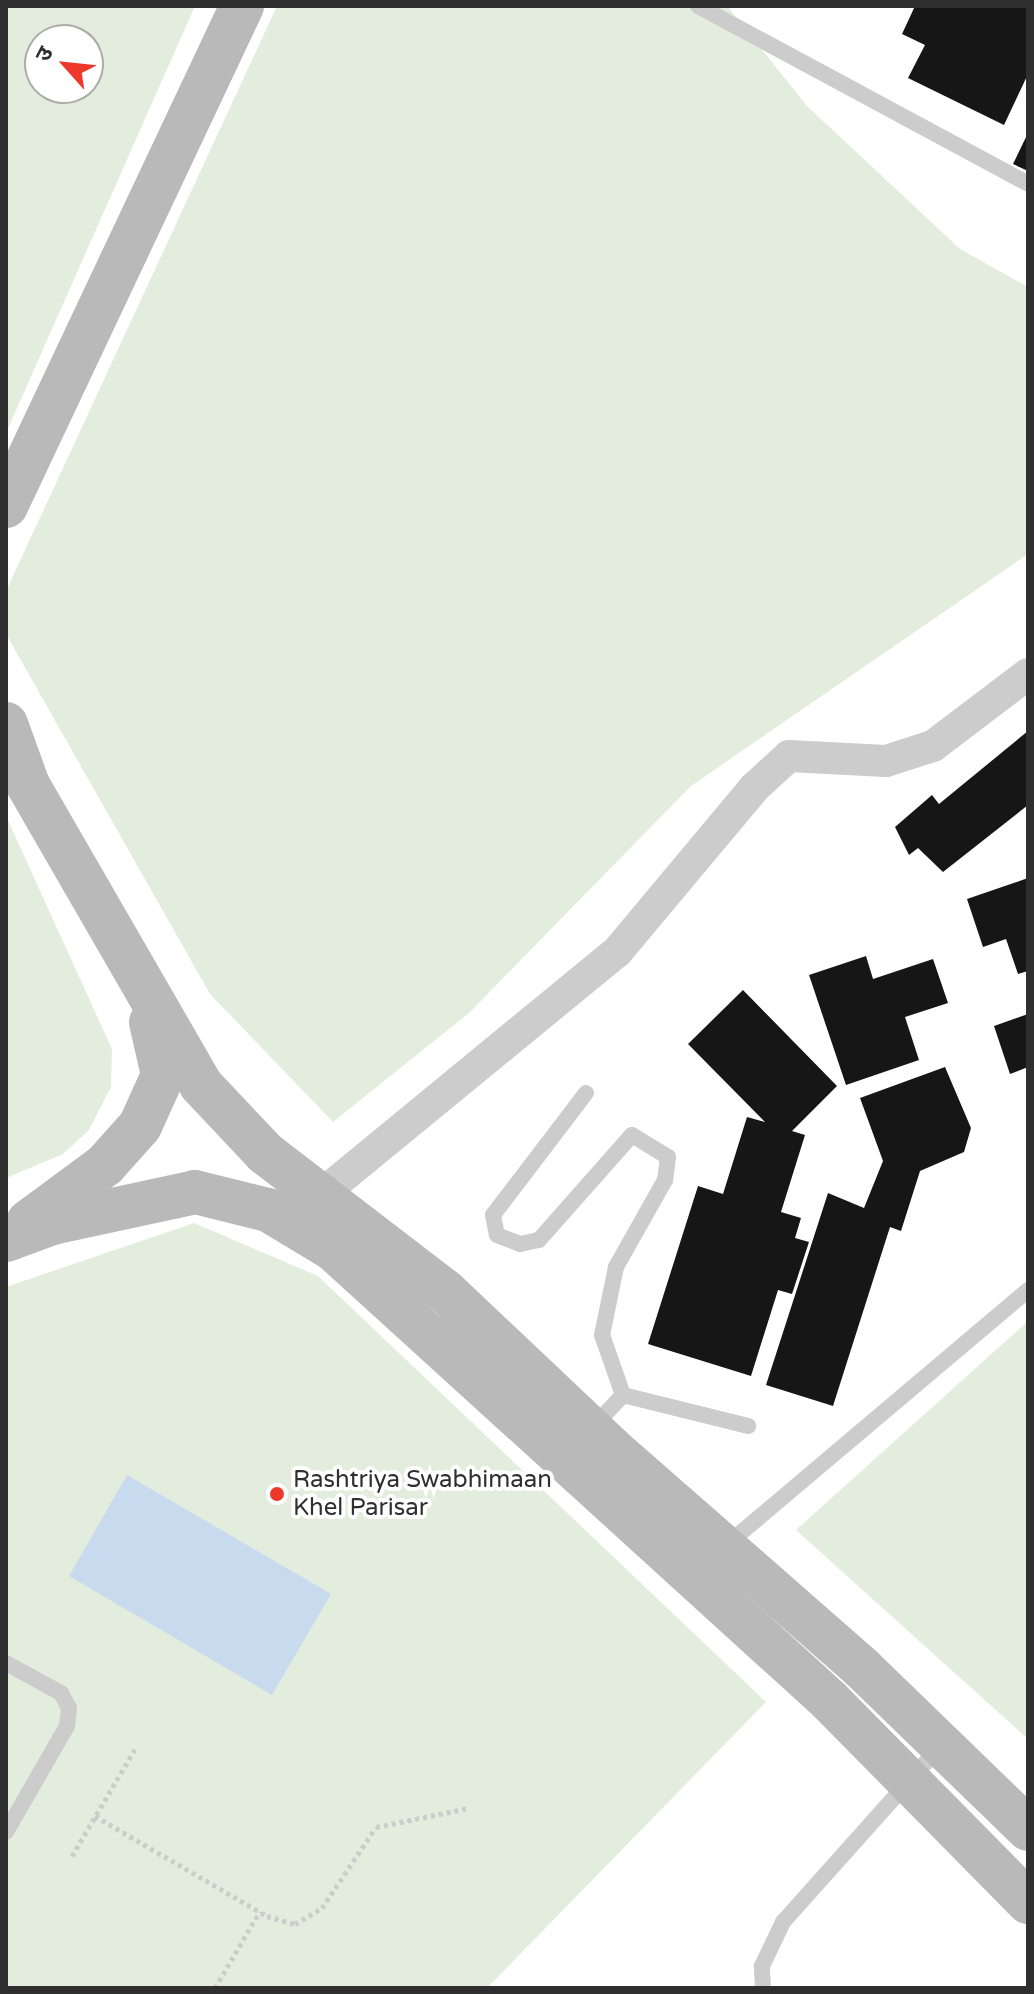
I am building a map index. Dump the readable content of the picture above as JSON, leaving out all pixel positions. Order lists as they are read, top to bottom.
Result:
{
  "places": ["Rashtriya Swabhimaan Khel Parisar"],
  "north": "top left"
}
